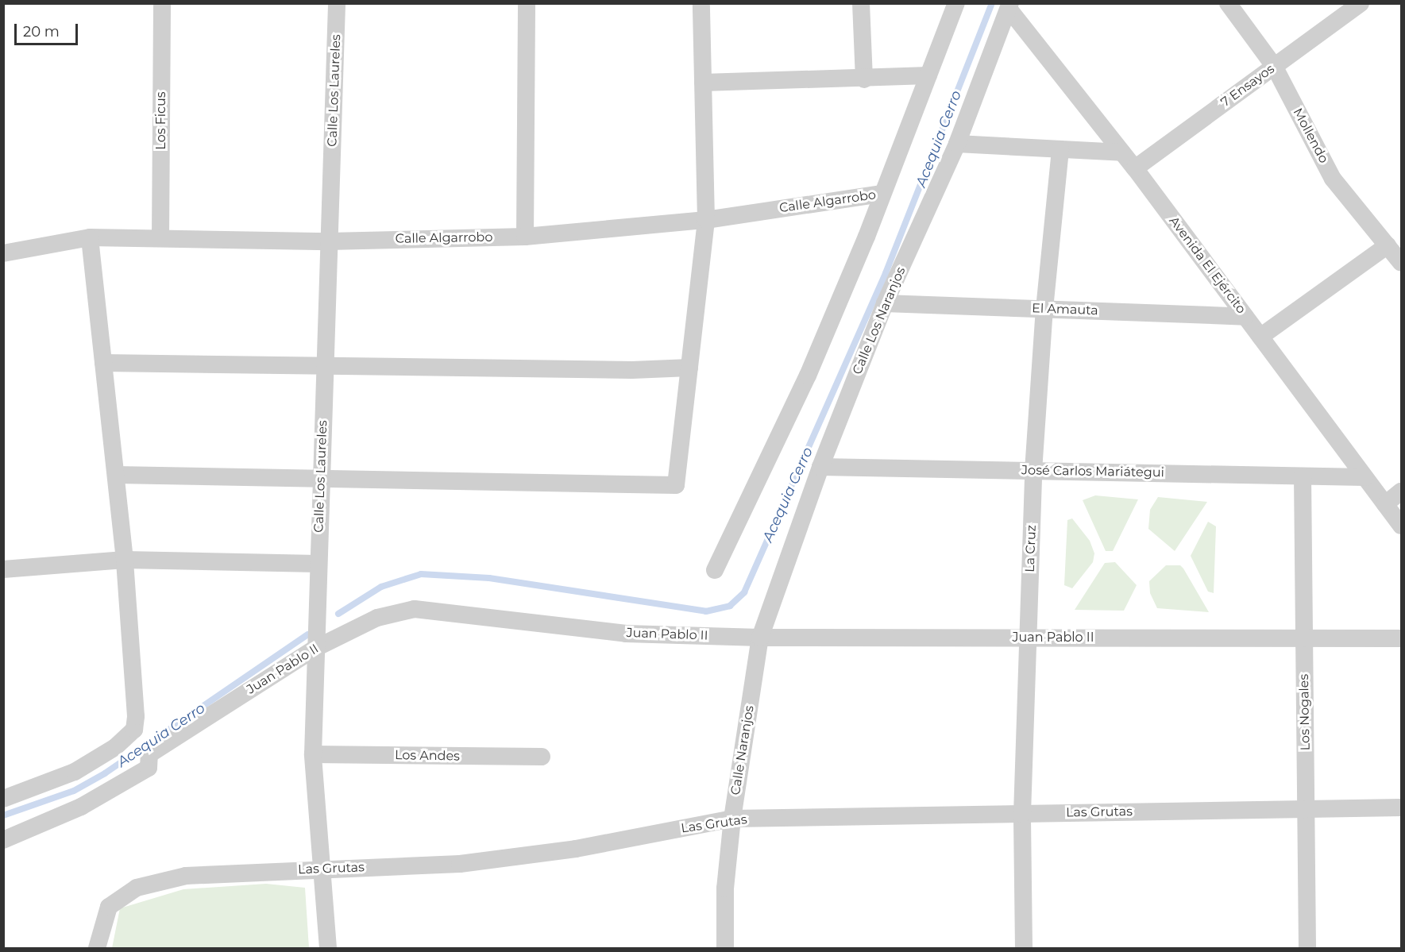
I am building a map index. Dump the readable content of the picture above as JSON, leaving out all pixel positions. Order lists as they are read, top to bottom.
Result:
{
  "streets": {
    "street": [
      "7 Ensayos",
      "Calle Los Laureles",
      "Los Ficus",
      "Mollendo",
      "Calle Algarrobo",
      "Avenida El Ejército",
      "El Amauta",
      "Calle Los Naranjos",
      "José Carlos Mariátegui",
      "La Cruz",
      "Juan Pablo II",
      "Los Nogales",
      "Calle Naranjos",
      "Los Andes",
      "Las Grutas"
    ]
  },
  "crossings": [
    ["7 Ensayos", "Mollendo"],
    ["7 Ensayos", "Avenida El Ejército"],
    ["Calle Los Laureles", "Calle Algarrobo"],
    ["Calle Los Laureles", "Juan Pablo II"],
    ["Calle Los Laureles", "Los Andes"],
    ["Calle Los Laureles", "Las Grutas"],
    ["Los Ficus", "Calle Algarrobo"],
    ["Avenida El Ejército", "El Amauta"],
    ["Avenida El Ejército", "Calle Los Naranjos"],
    ["Avenida El Ejército", "José Carlos Mariátegui"],
    ["El Amauta", "Calle Los Naranjos"],
    ["El Amauta", "La Cruz"],
    ["Calle Los Naranjos", "José Carlos Mariátegui"],
    ["Calle Los Naranjos", "Juan Pablo II"],
    ["Calle Los Naranjos", "Calle Naranjos"],
    ["José Carlos Mariátegui", "La Cruz"],
    ["José Carlos Mariátegui", "Los Nogales"],
    ["La Cruz", "Juan Pablo II"],
    ["La Cruz", "Las Grutas"],
    ["Juan Pablo II", "Los Nogales"],
    ["Juan Pablo II", "Calle Naranjos"],
    ["Los Nogales", "Las Grutas"],
    ["Calle Naranjos", "Las Grutas"]
  ],
  "water": ["Acequia Cerro"],
  "scale_bar": "20 m"
}
